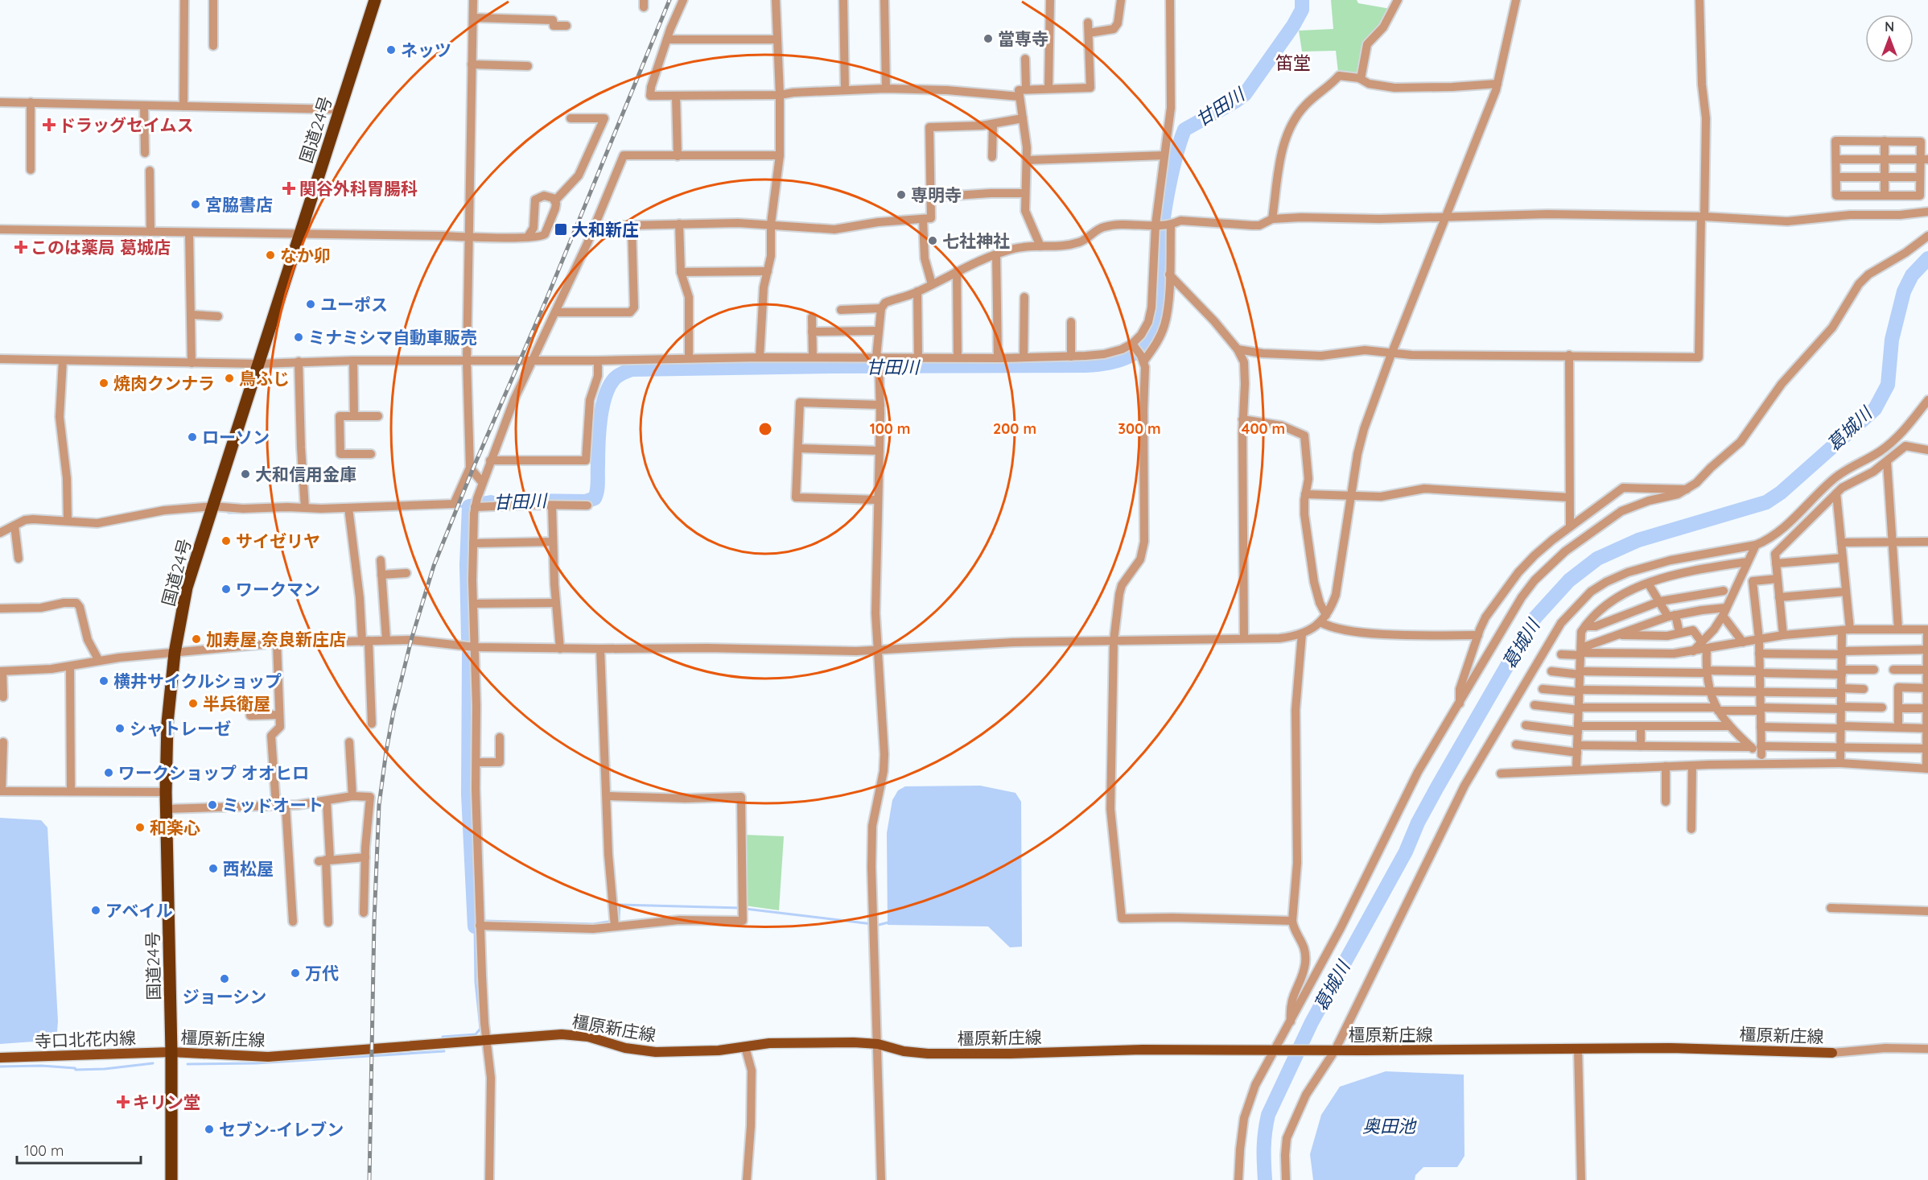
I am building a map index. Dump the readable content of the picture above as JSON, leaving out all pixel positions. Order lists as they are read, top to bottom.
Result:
{
  "streets": {
    "highway": ["国道24号"],
    "main road": ["橿原新庄線", "寺口北花内線"]
  },
  "crossings": [
    ["国道24号", "橿原新庄線"],
    ["国道24号", "寺口北花内線"],
    ["橿原新庄線", "寺口北花内線"]
  ],
  "districts": ["笛堂"],
  "water": ["甘田川", "葛城川", "奥田池"],
  "places": {
    "other": [
      "當専寺",
      "ネッツ",
      "専明寺",
      "宮脇書店",
      "七社神社",
      "なか卯",
      "ユーポス",
      "ミナミシマ自動車販売",
      "鳥ふじ",
      "焼肉クンナラ",
      "ローソン",
      "大和信用金庫",
      "サイゼリヤ",
      "ワークマン",
      "加寿屋 奈良新庄店",
      "横井サイクルショップ",
      "半兵衛屋",
      "シャトレーゼ",
      "ワークショップ オオヒロ",
      "ミッドオート",
      "和楽心",
      "西松屋",
      "アベイル",
      "万代",
      "ジョーシン",
      "セブン-イレブン"
    ],
    "health": [
      "ドラッグセイムス",
      "関谷外科胃腸科",
      "このは薬局 葛城店",
      "キリン堂"
    ],
    "transit": ["大和新庄"]
  },
  "scale_bar": "100 m",
  "north": "top",
  "rings": [
    "100 m",
    "200 m",
    "300 m",
    "400 m"
  ]
}
